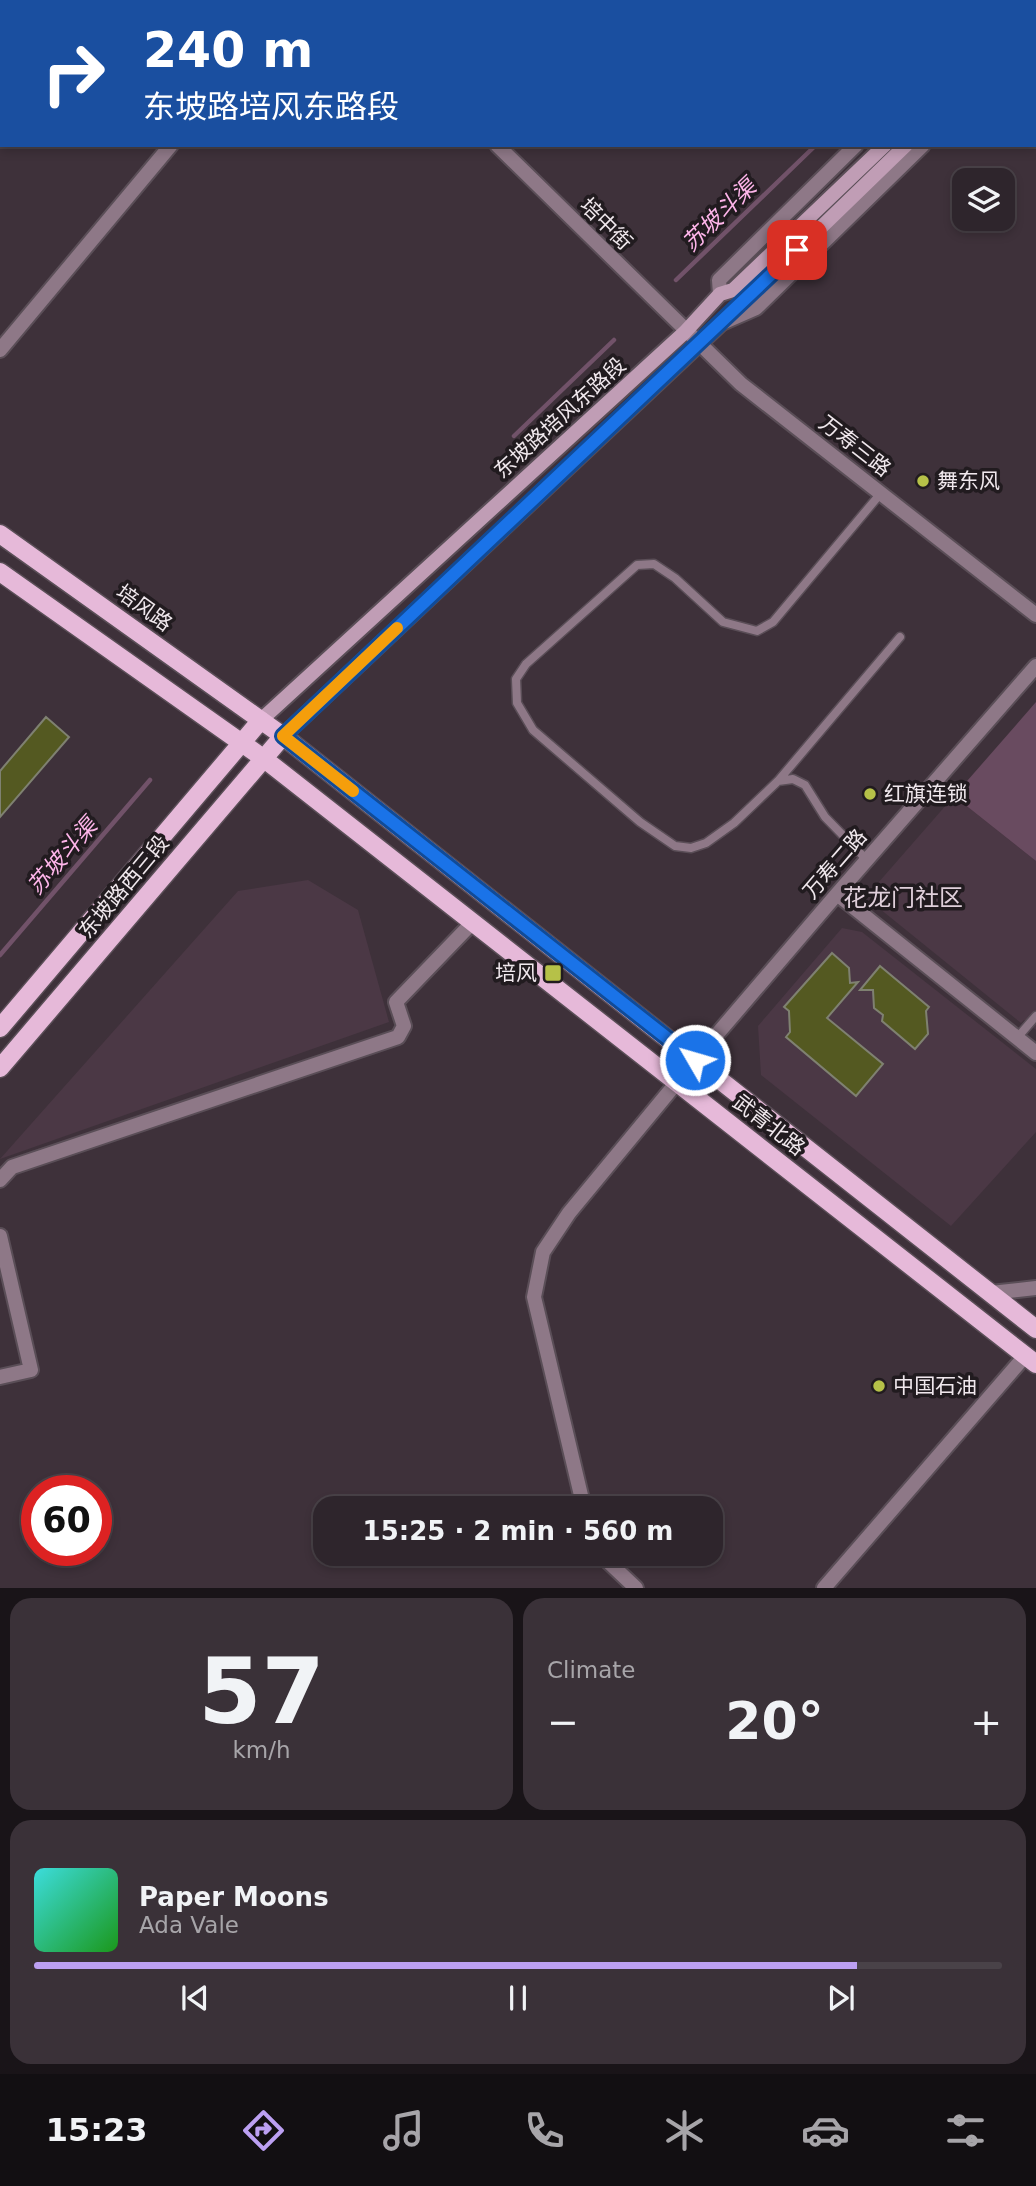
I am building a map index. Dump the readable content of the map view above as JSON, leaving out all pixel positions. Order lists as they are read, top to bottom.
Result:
{
  "streets": {
    "main road": [
      "东坡路培风东路段",
      "培风路",
      "东坡路西三段",
      "武青北路"
    ],
    "street": ["培中街", "万寿三路", "万寿二路"]
  },
  "crossings": [
    ["培中街", "东坡路培风东路段"],
    ["培中街", "万寿三路"],
    ["东坡路培风东路段", "万寿三路"],
    ["东坡路培风东路段", "培风路"],
    ["东坡路培风东路段", "东坡路西三段"],
    ["东坡路培风东路段", "武青北路"],
    ["培风路", "东坡路西三段"],
    ["培风路", "武青北路"],
    ["万寿二路", "武青北路"],
    ["东坡路西三段", "武青北路"]
  ],
  "districts": ["花龙门社区"],
  "water": ["苏坡斗渠"],
  "places": {
    "other": ["舞东风", "红旗连锁", "中国石油"],
    "transit": ["培风"]
  },
  "page": {
    "turn": ["240 m", "东坡路培风东路段"],
    "limit": "60",
    "trip": "15:25 · 2 min · 560 m",
    "tile": [
      ["57", "km/h"],
      "Climate"
    ],
    "heat": ["−", "20°", "+"],
    "song": ["Paper Moons", "Ada Vale"],
    "tabs": "15:23"
  }
}
